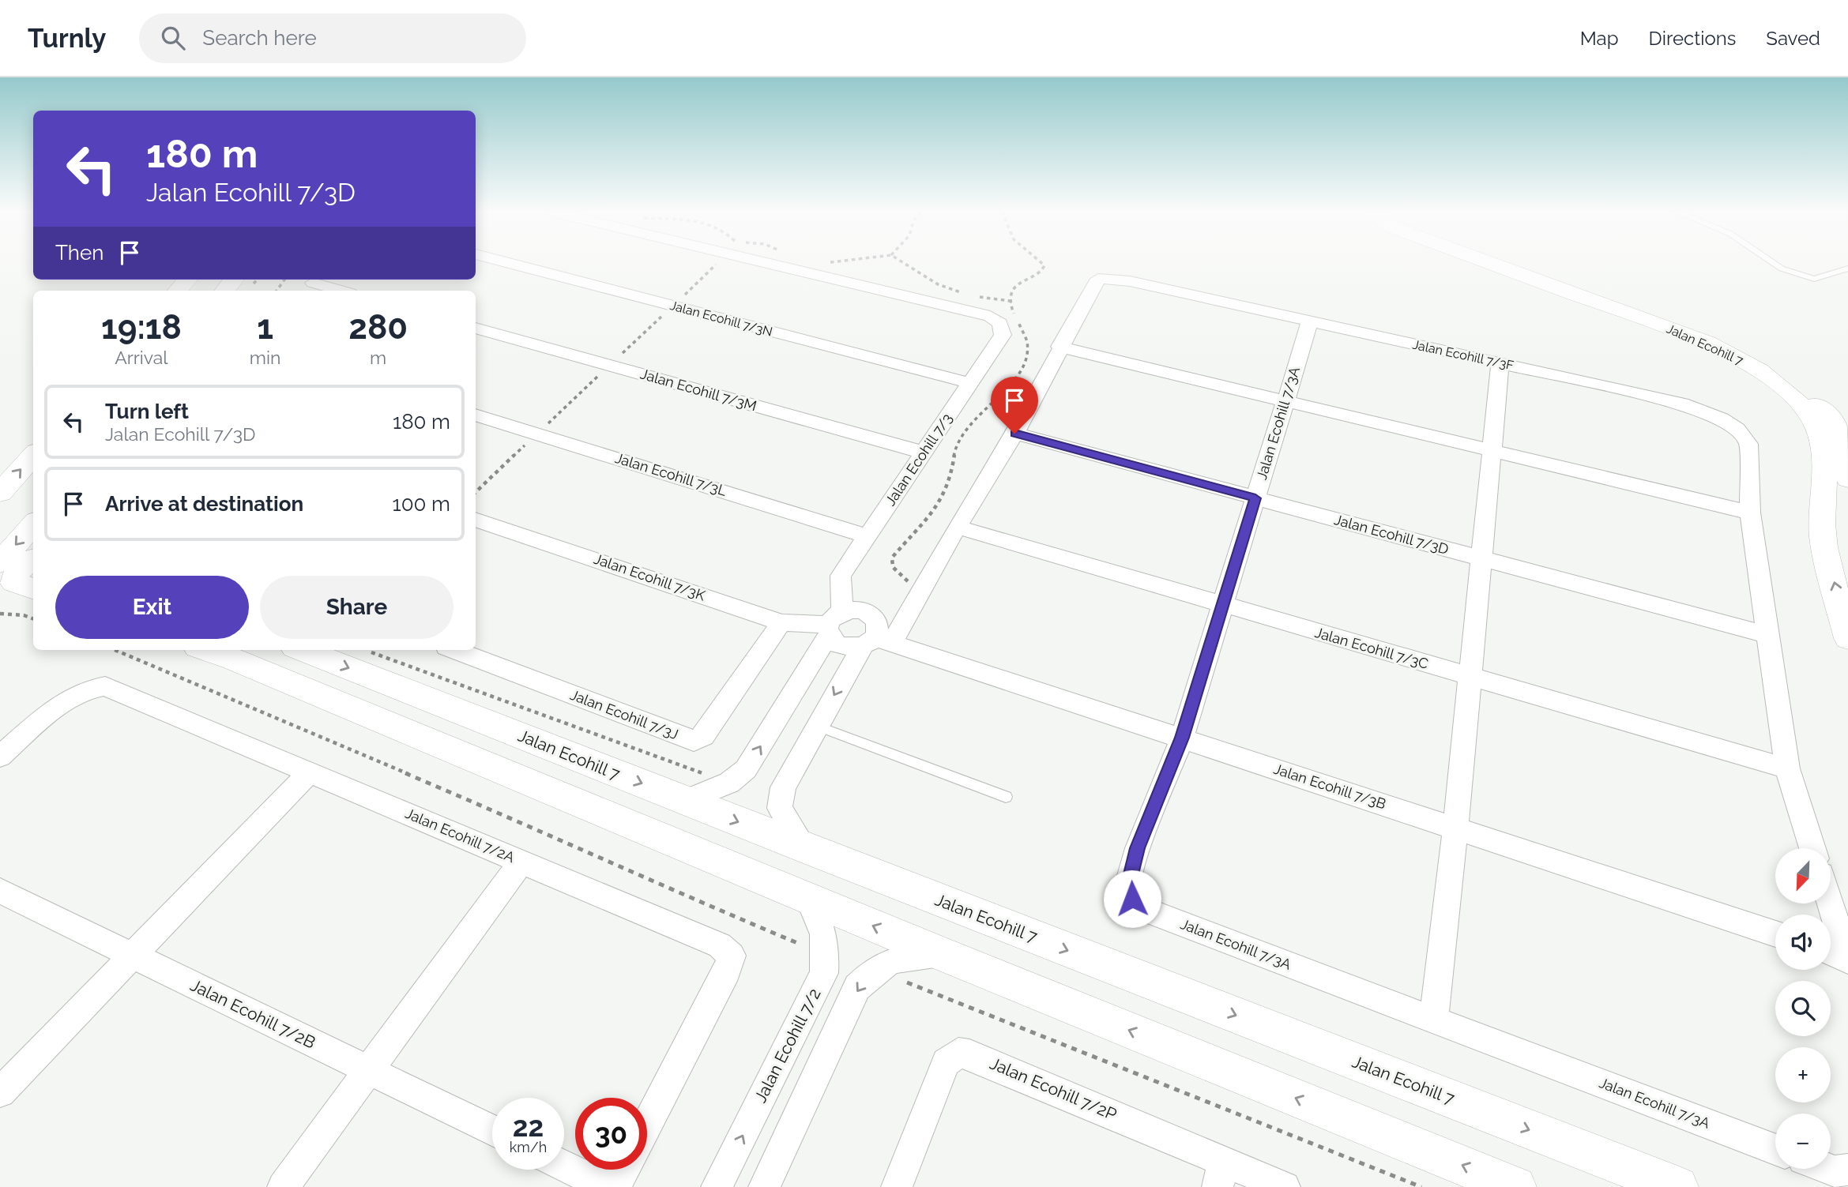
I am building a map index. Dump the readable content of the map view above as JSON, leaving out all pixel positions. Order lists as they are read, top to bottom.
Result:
{
  "streets": {
    "street": [
      "Jalan Ecohill 7/3N",
      "Jalan Ecohill 7",
      "Jalan Ecohill 7/3F",
      "Jalan Ecohill 7/3M",
      "Jalan Ecohill 7/3A",
      "Jalan Ecohill 7/3",
      "Jalan Ecohill 7/3L",
      "Jalan Ecohill 7/3D",
      "Jalan Ecohill 7/3K",
      "Jalan Ecohill 7/3C",
      "Jalan Ecohill 7/3J",
      "Jalan Ecohill 7/3B",
      "Jalan Ecohill 7/2A",
      "Jalan Ecohill 7/2B",
      "Jalan Ecohill 7/2",
      "Jalan Ecohill 7/2P"
    ]
  },
  "crossings": [
    ["Jalan Ecohill 7/3N", "Jalan Ecohill 7/3"],
    ["Jalan Ecohill 7/3F", "Jalan Ecohill 7/3A"],
    ["Jalan Ecohill 7/3F", "Jalan Ecohill 7/3D"],
    ["Jalan Ecohill 7/3F", "Jalan Ecohill 7/3C"],
    ["Jalan Ecohill 7/3M", "Jalan Ecohill 7/3"],
    ["Jalan Ecohill 7/3A", "Jalan Ecohill 7/3D"],
    ["Jalan Ecohill 7/3A", "Jalan Ecohill 7/3C"],
    ["Jalan Ecohill 7/3A", "Jalan Ecohill 7/3B"],
    ["Jalan Ecohill 7/3", "Jalan Ecohill 7/3L"],
    ["Jalan Ecohill 7/3", "Jalan Ecohill 7/3K"],
    ["Jalan Ecohill 7/3", "Jalan Ecohill 7/3B"],
    ["Jalan Ecohill 7/3K", "Jalan Ecohill 7/3J"],
    ["Jalan Ecohill 7/3K", "Jalan Ecohill 7/3B"]
  ],
  "north": "bottom left",
  "page": {
    "header": "Turnly",
    "search": "Search here",
    "nav": ["Map", "Directions", "Saved"],
    "turn": ["180 m", "Jalan Ecohill 7/3D"],
    "then": "Then",
    "eta": [
      "19:18",
      "Arrival",
      "1",
      "min",
      "280",
      "m"
    ],
    "list": [
      {
        "name": "Turn left",
        "note": "Jalan Ecohill 7/3D",
        "value": "180 m"
      },
      {
        "name": "Arrive at destination",
        "value": "100 m"
      }
    ],
    "buttons": ["Exit", "Share"],
    "map_buttons": ["+", "−"],
    "speed": "22 km/h",
    "limit": "30"
  }
}
